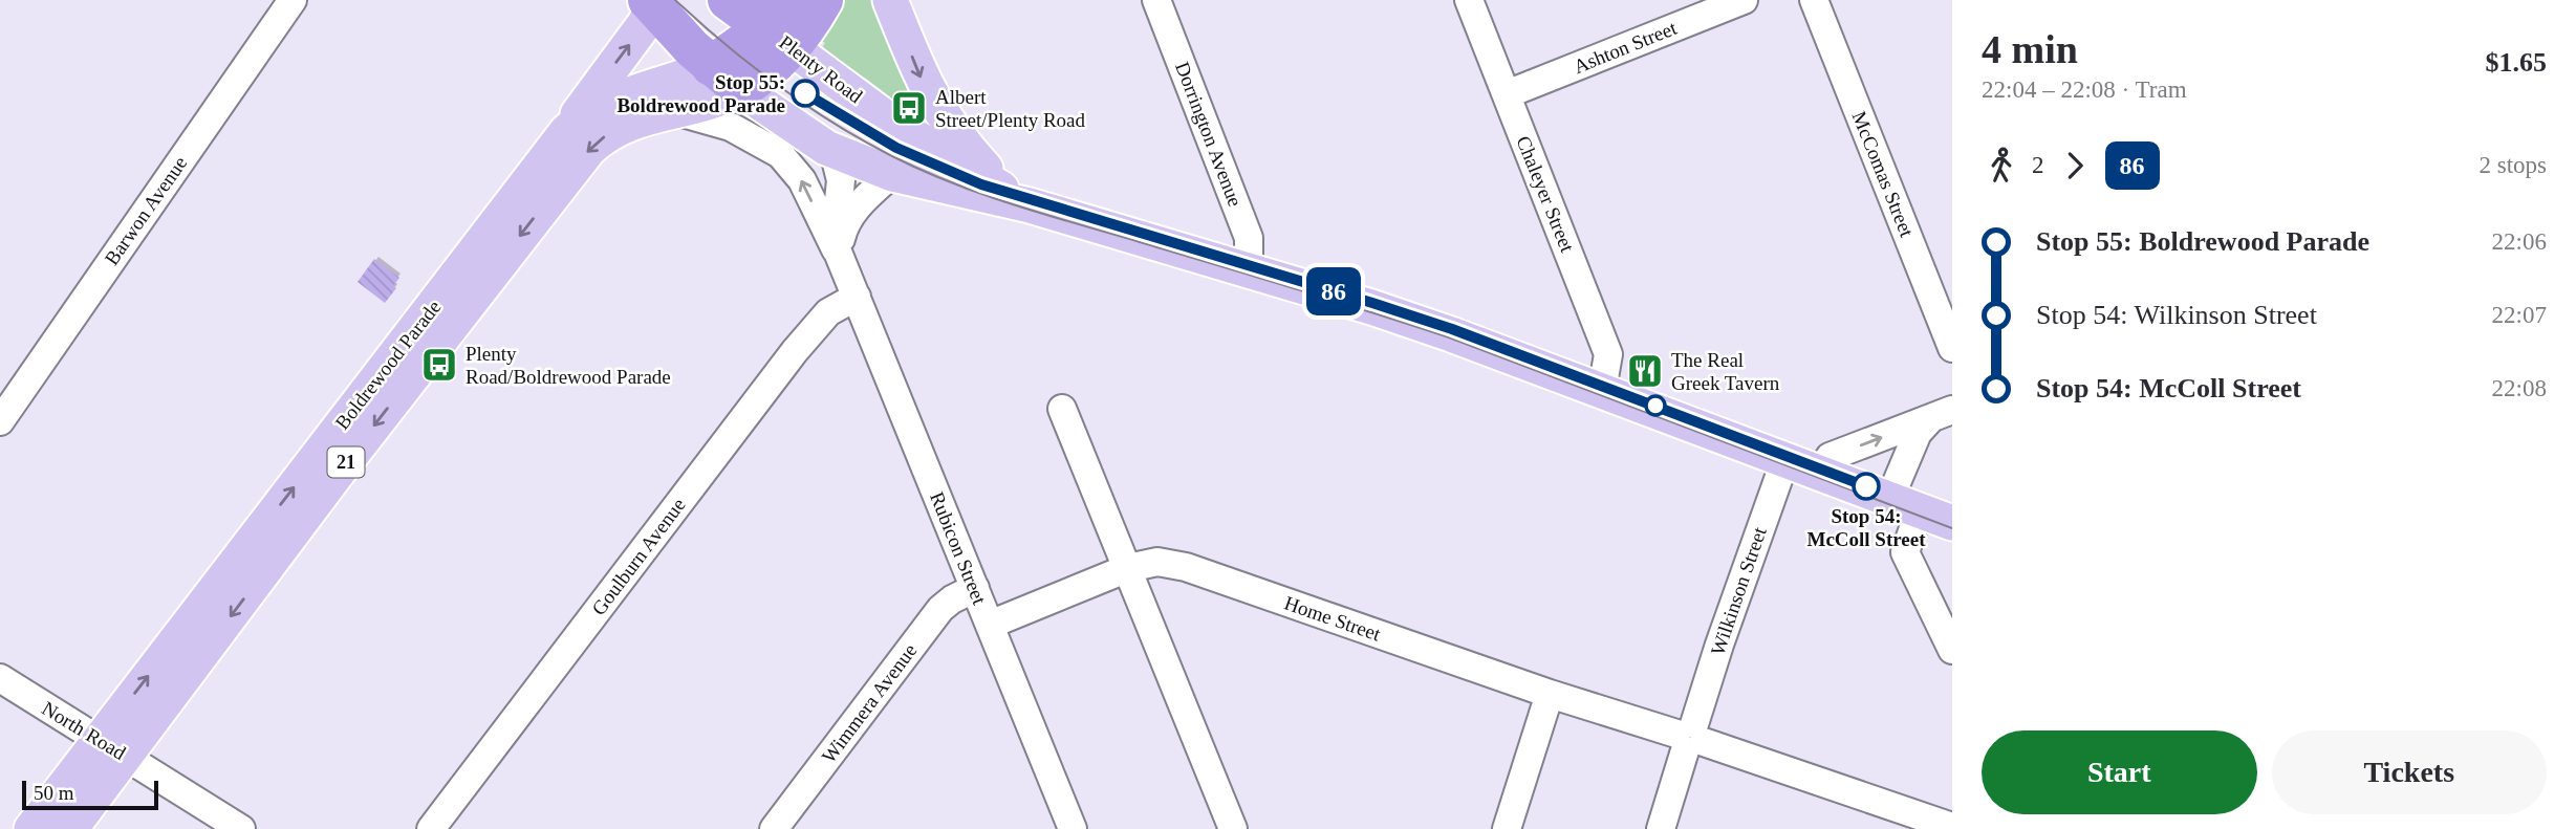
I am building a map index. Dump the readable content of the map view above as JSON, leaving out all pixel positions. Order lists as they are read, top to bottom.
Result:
{
  "streets": {
    "highway": ["Plenty Road", "21"],
    "main road": ["Boldrewood Parade"],
    "street": [
      "Ashton Street",
      "Dorrington Avenue",
      "McComas Street",
      "Chaleyer Street",
      "Barwon Avenue",
      "Rubicon Street",
      "Goulburn Avenue",
      "Wilkinson Street",
      "Home Street",
      "Wimmera Avenue",
      "North Road"
    ]
  },
  "crossings": [
    ["Ashton Street", "Chaleyer Street"],
    ["Plenty Road", "Dorrington Avenue"],
    ["Plenty Road", "Chaleyer Street"],
    ["Plenty Road", "Boldrewood Parade"],
    ["Plenty Road", "21"],
    ["Plenty Road", "Rubicon Street"],
    ["Plenty Road", "Wilkinson Street"],
    ["Boldrewood Parade", "21"],
    ["Boldrewood Parade", "Rubicon Street"],
    ["Boldrewood Parade", "North Road"],
    ["Rubicon Street", "Goulburn Avenue"],
    ["Rubicon Street", "Home Street"],
    ["Rubicon Street", "Wimmera Avenue"],
    ["Wilkinson Street", "Home Street"]
  ],
  "places": {
    "other": ["Stop 55: Boldrewood Parade", "Stop 54: McColl Street"],
    "bus stop": ["Albert Street/Plenty Road", "Plenty Road/Boldrewood Parade"],
    "restaurant": ["The Real Greek Tavern"]
  },
  "lines": ["tram line 86"],
  "scale_bar": "50 m",
  "page": {
    "on_map": "86",
    "heading": ["4 min", "22:04 – 22:08 · Tram", "$1.65"],
    "legs": ["2", "86", "2 stops"],
    "list": [
      {
        "name": "Stop 55: Boldrewood Parade",
        "value": "22:06"
      },
      {
        "name": "Stop 54: Wilkinson Street",
        "value": "22:07"
      },
      {
        "name": "Stop 54: McColl Street",
        "value": "22:08"
      }
    ],
    "buttons": ["Start", "Tickets"],
    "scale": "50 m"
  }
}
